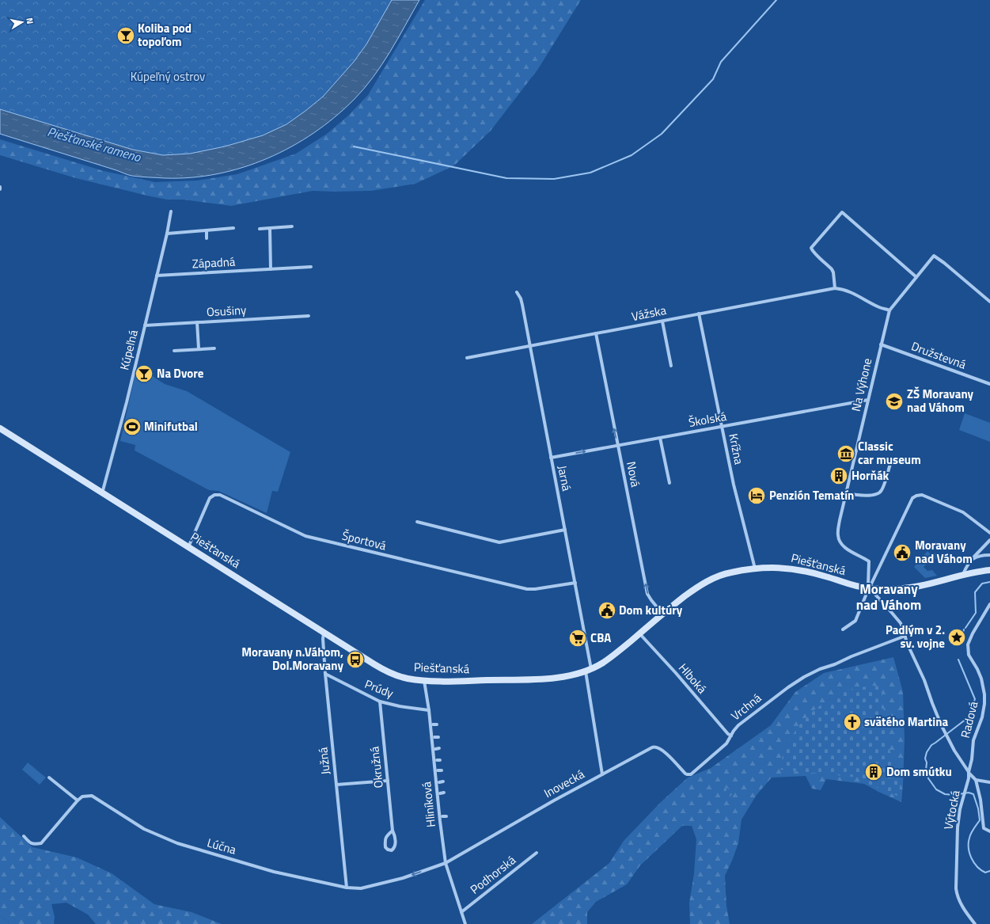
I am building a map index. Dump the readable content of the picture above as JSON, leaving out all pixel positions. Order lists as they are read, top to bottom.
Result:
{
  "streets": {
    "main road": ["Piešťanská"],
    "street": [
      "Západná",
      "Osušiny",
      "Vážska",
      "Kúpeľná",
      "Družstevná",
      "Na Výhone",
      "Školská",
      "Krížna",
      "Nová",
      "Jarná",
      "Športová",
      "Hlboká",
      "Prúdy",
      "Vrchná",
      "Radová",
      "Južná",
      "Okružná",
      "Inovecká",
      "Hliníková",
      "Výtocká",
      "Lúčna",
      "Podhorská"
    ]
  },
  "crossings": [
    ["Západná", "Kúpeľná"],
    ["Osušiny", "Kúpeľná"],
    ["Vážska", "Na Výhone"],
    ["Vážska", "Krížna"],
    ["Vážska", "Nová"],
    ["Vážska", "Jarná"],
    ["Kúpeľná", "Piešťanská"],
    ["Družstevná", "Na Výhone"],
    ["Na Výhone", "Školská"],
    ["Na Výhone", "Piešťanská"],
    ["Školská", "Krížna"],
    ["Školská", "Nová"],
    ["Školská", "Jarná"],
    ["Krížna", "Piešťanská"],
    ["Nová", "Piešťanská"],
    ["Jarná", "Športová"],
    ["Jarná", "Piešťanská"],
    ["Jarná", "Inovecká"],
    ["Športová", "Piešťanská"],
    ["Piešťanská", "Hlboká"],
    ["Piešťanská", "Južná"],
    ["Piešťanská", "Inovecká"],
    ["Piešťanská", "Hliníková"],
    ["Hlboká", "Vrchná"],
    ["Prúdy", "Južná"],
    ["Prúdy", "Okružná"],
    ["Prúdy", "Hliníková"],
    ["Vrchná", "Inovecká"],
    ["Radová", "Výtocká"],
    ["Južná", "Lúčna"],
    ["Inovecká", "Hliníková"],
    ["Inovecká", "Lúčna"],
    ["Hliníková", "Lúčna"],
    ["Hliníková", "Podhorská"]
  ],
  "one_way": ["Nová"],
  "districts": ["Moravany nad Váhom"],
  "water": ["Piešťanské rameno"],
  "parks": ["Kúpeľný ostrov"],
  "places": {
    "bar": ["Koliba pod topoľom", "Na Dvore"],
    "school or university": ["ZŠ Moravany nad Váhom"],
    "sports": ["Minifutbal"],
    "museum": ["Classic car museum"],
    "building": ["Horňák", "Dom smútku"],
    "hotel": ["Penzión Tematín"],
    "public building": ["Moravany nad Váhom", "Dom kultúry"],
    "place": ["Padlým v 2. sv. vojne"],
    "supermarket": ["CBA"],
    "bus stop": ["Moravany n.Váhom, Dol.Moravany"],
    "church": ["svätého Martina"]
  },
  "north": "right"
}
